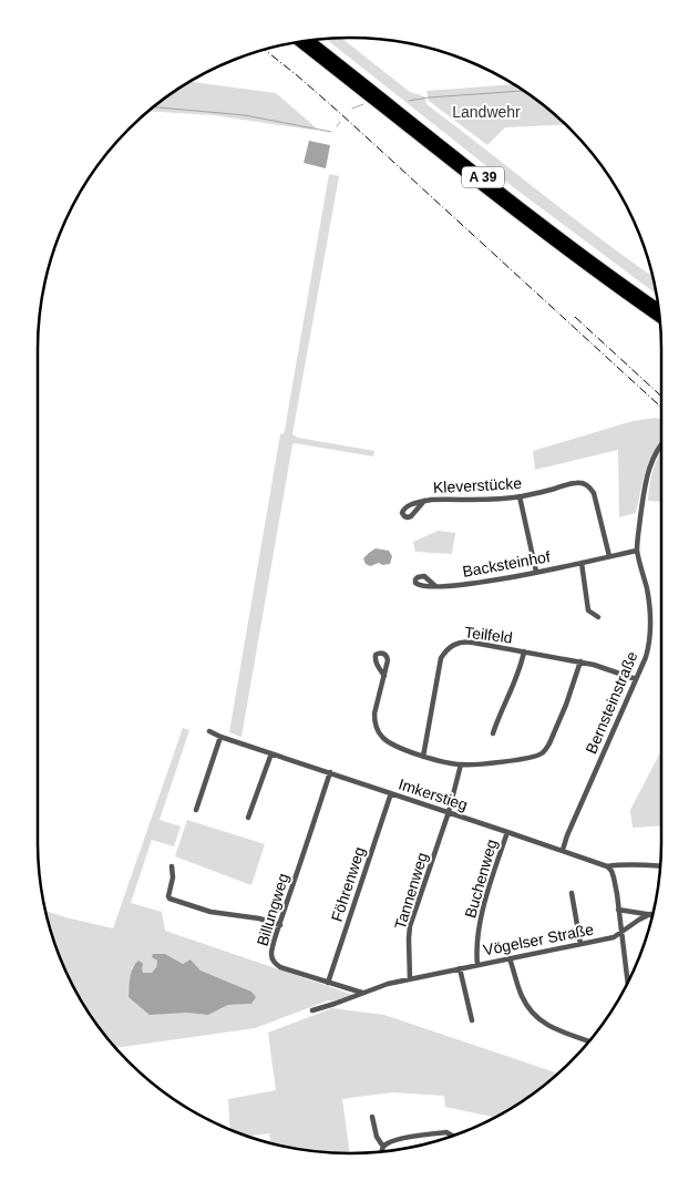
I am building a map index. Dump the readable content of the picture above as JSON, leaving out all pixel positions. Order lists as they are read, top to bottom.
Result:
{
  "streets": {
    "highway": ["A 39"],
    "street": [
      "Kleverstücke",
      "Backsteinhof",
      "Teilfeld",
      "Bernsteinstraße",
      "Imkerstieg",
      "Buchenweg",
      "Föhrenweg",
      "Tannenweg",
      "Billungweg",
      "Vögelser Straße"
    ]
  },
  "crossings": [
    ["Kleverstücke", "Backsteinhof"],
    ["Backsteinhof", "Bernsteinstraße"],
    ["Teilfeld", "Bernsteinstraße"],
    ["Bernsteinstraße", "Imkerstieg"],
    ["Imkerstieg", "Buchenweg"],
    ["Imkerstieg", "Föhrenweg"],
    ["Imkerstieg", "Tannenweg"],
    ["Imkerstieg", "Billungweg"],
    ["Buchenweg", "Vögelser Straße"],
    ["Föhrenweg", "Billungweg"],
    ["Tannenweg", "Vögelser Straße"],
    ["Billungweg", "Vögelser Straße"]
  ],
  "parks": ["Landwehr"]
}
